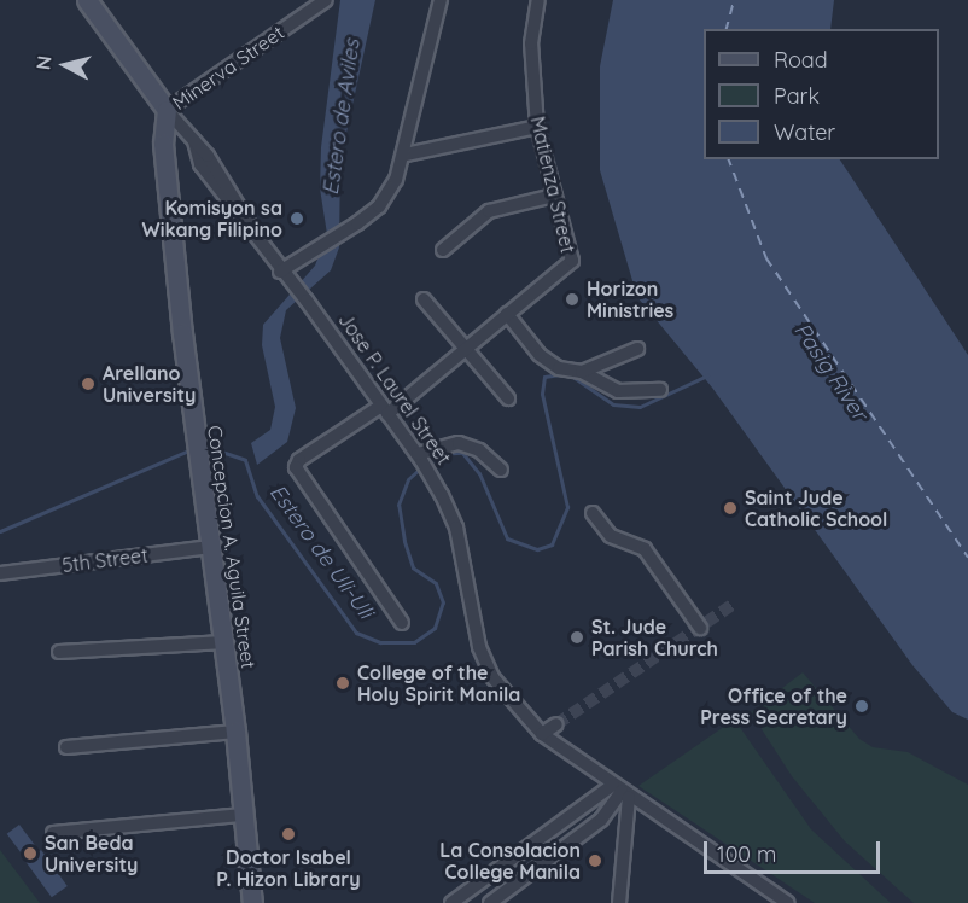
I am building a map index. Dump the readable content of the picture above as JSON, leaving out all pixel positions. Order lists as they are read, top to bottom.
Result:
{
  "streets": {
    "street": [
      "Minerva Street",
      "Matienza Street",
      "Jose P. Laurel Street",
      "Concepcion A. Aguila Street",
      "5th Street"
    ]
  },
  "crossings": [
    ["Minerva Street", "Jose P. Laurel Street"],
    ["Minerva Street", "Concepcion A. Aguila Street"],
    ["Matienza Street", "Jose P. Laurel Street"],
    ["Jose P. Laurel Street", "Concepcion A. Aguila Street"],
    ["Concepcion A. Aguila Street", "5th Street"]
  ],
  "water": ["Estero de Aviles", "Pasig River", "Estero de Uli-Uli"],
  "places": [
    "Komisyon sa Wikang Filipino",
    "Horizon Ministries",
    "Arellano University",
    "Saint Jude Catholic School",
    "St. Jude Parish Church",
    "College of the Holy Spirit Manila",
    "Office of the Press Secretary",
    "Doctor Isabel P. Hizon Library",
    "San Beda University",
    "La Consolacion College Manila"
  ],
  "legend": ["Road", "Park", "Water"],
  "scale_bar": "100 m",
  "north": "left"
}
